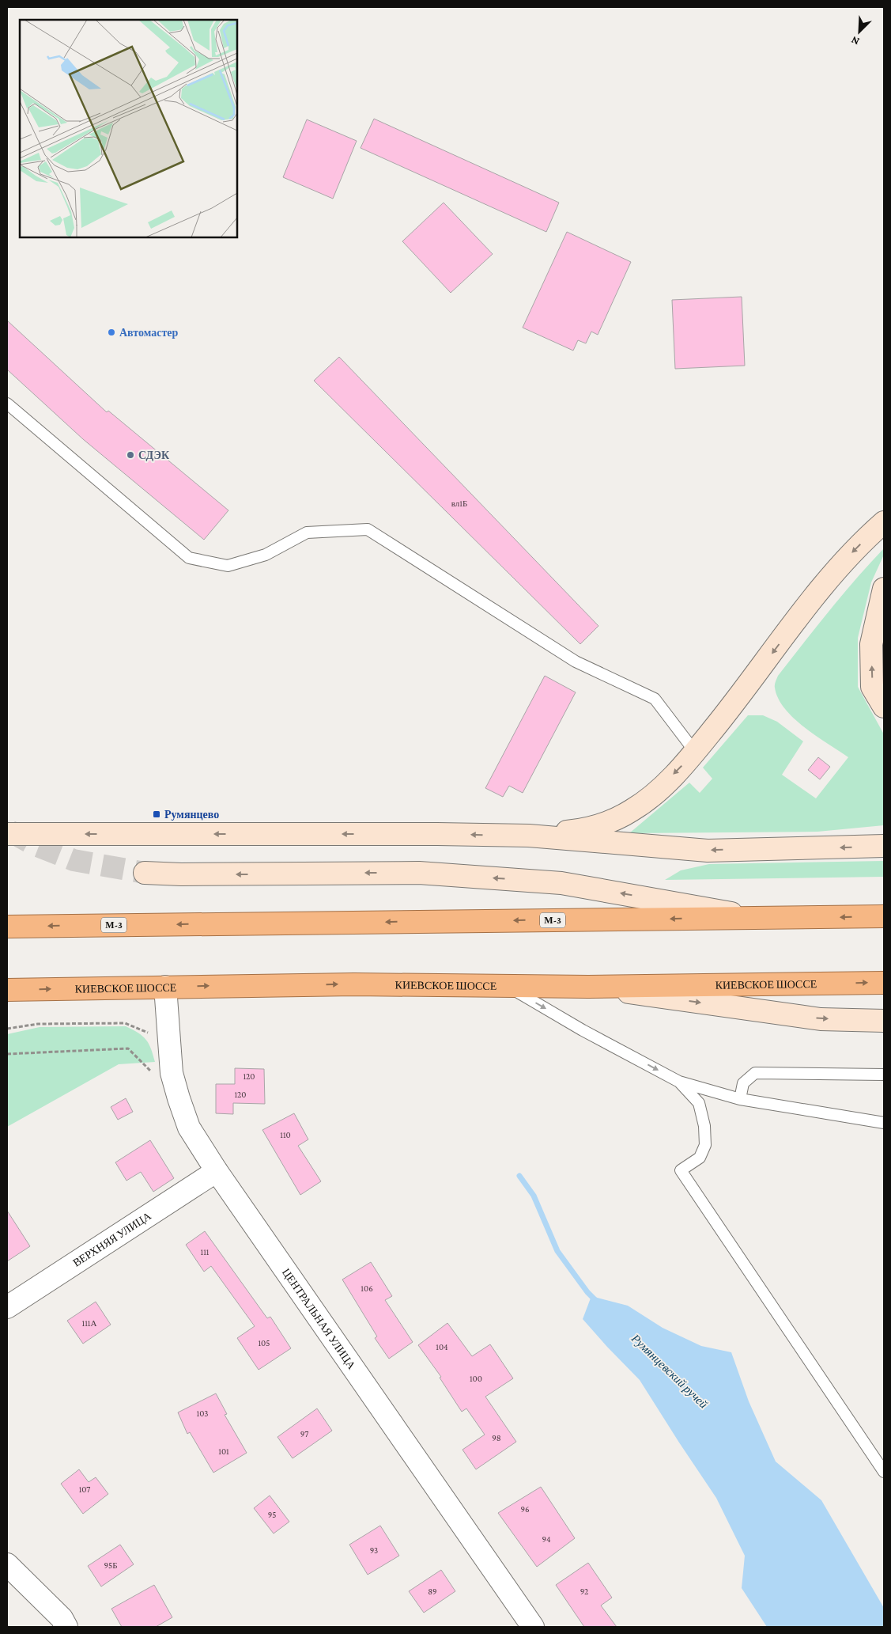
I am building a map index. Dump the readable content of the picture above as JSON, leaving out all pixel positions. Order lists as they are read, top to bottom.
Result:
{
  "streets": {
    "highway": ["М-3", "КИЕВСКОЕ ШОССЕ"],
    "street": ["ВЕРХНЯЯ УЛИЦА", "ЦЕНТРАЛЬНАЯ УЛИЦА"]
  },
  "crossings": [
    ["КИЕВСКОЕ ШОССЕ", "ЦЕНТРАЛЬНАЯ УЛИЦА"],
    ["ВЕРХНЯЯ УЛИЦА", "ЦЕНТРАЛЬНАЯ УЛИЦА"]
  ],
  "water": ["Румянцевский ручей"],
  "places": {
    "other": ["Автомастер", "СДЭК"],
    "transit": ["Румянцево"]
  },
  "house_numbers": [
    "вл1Б",
    "120",
    "120",
    "110",
    "111",
    "106",
    "111А",
    "105",
    "104",
    "100",
    "103",
    "97",
    "98",
    "101",
    "107",
    "96",
    "95",
    "94",
    "93",
    "95Б",
    "89",
    "92"
  ],
  "north": "bottom left"
}
